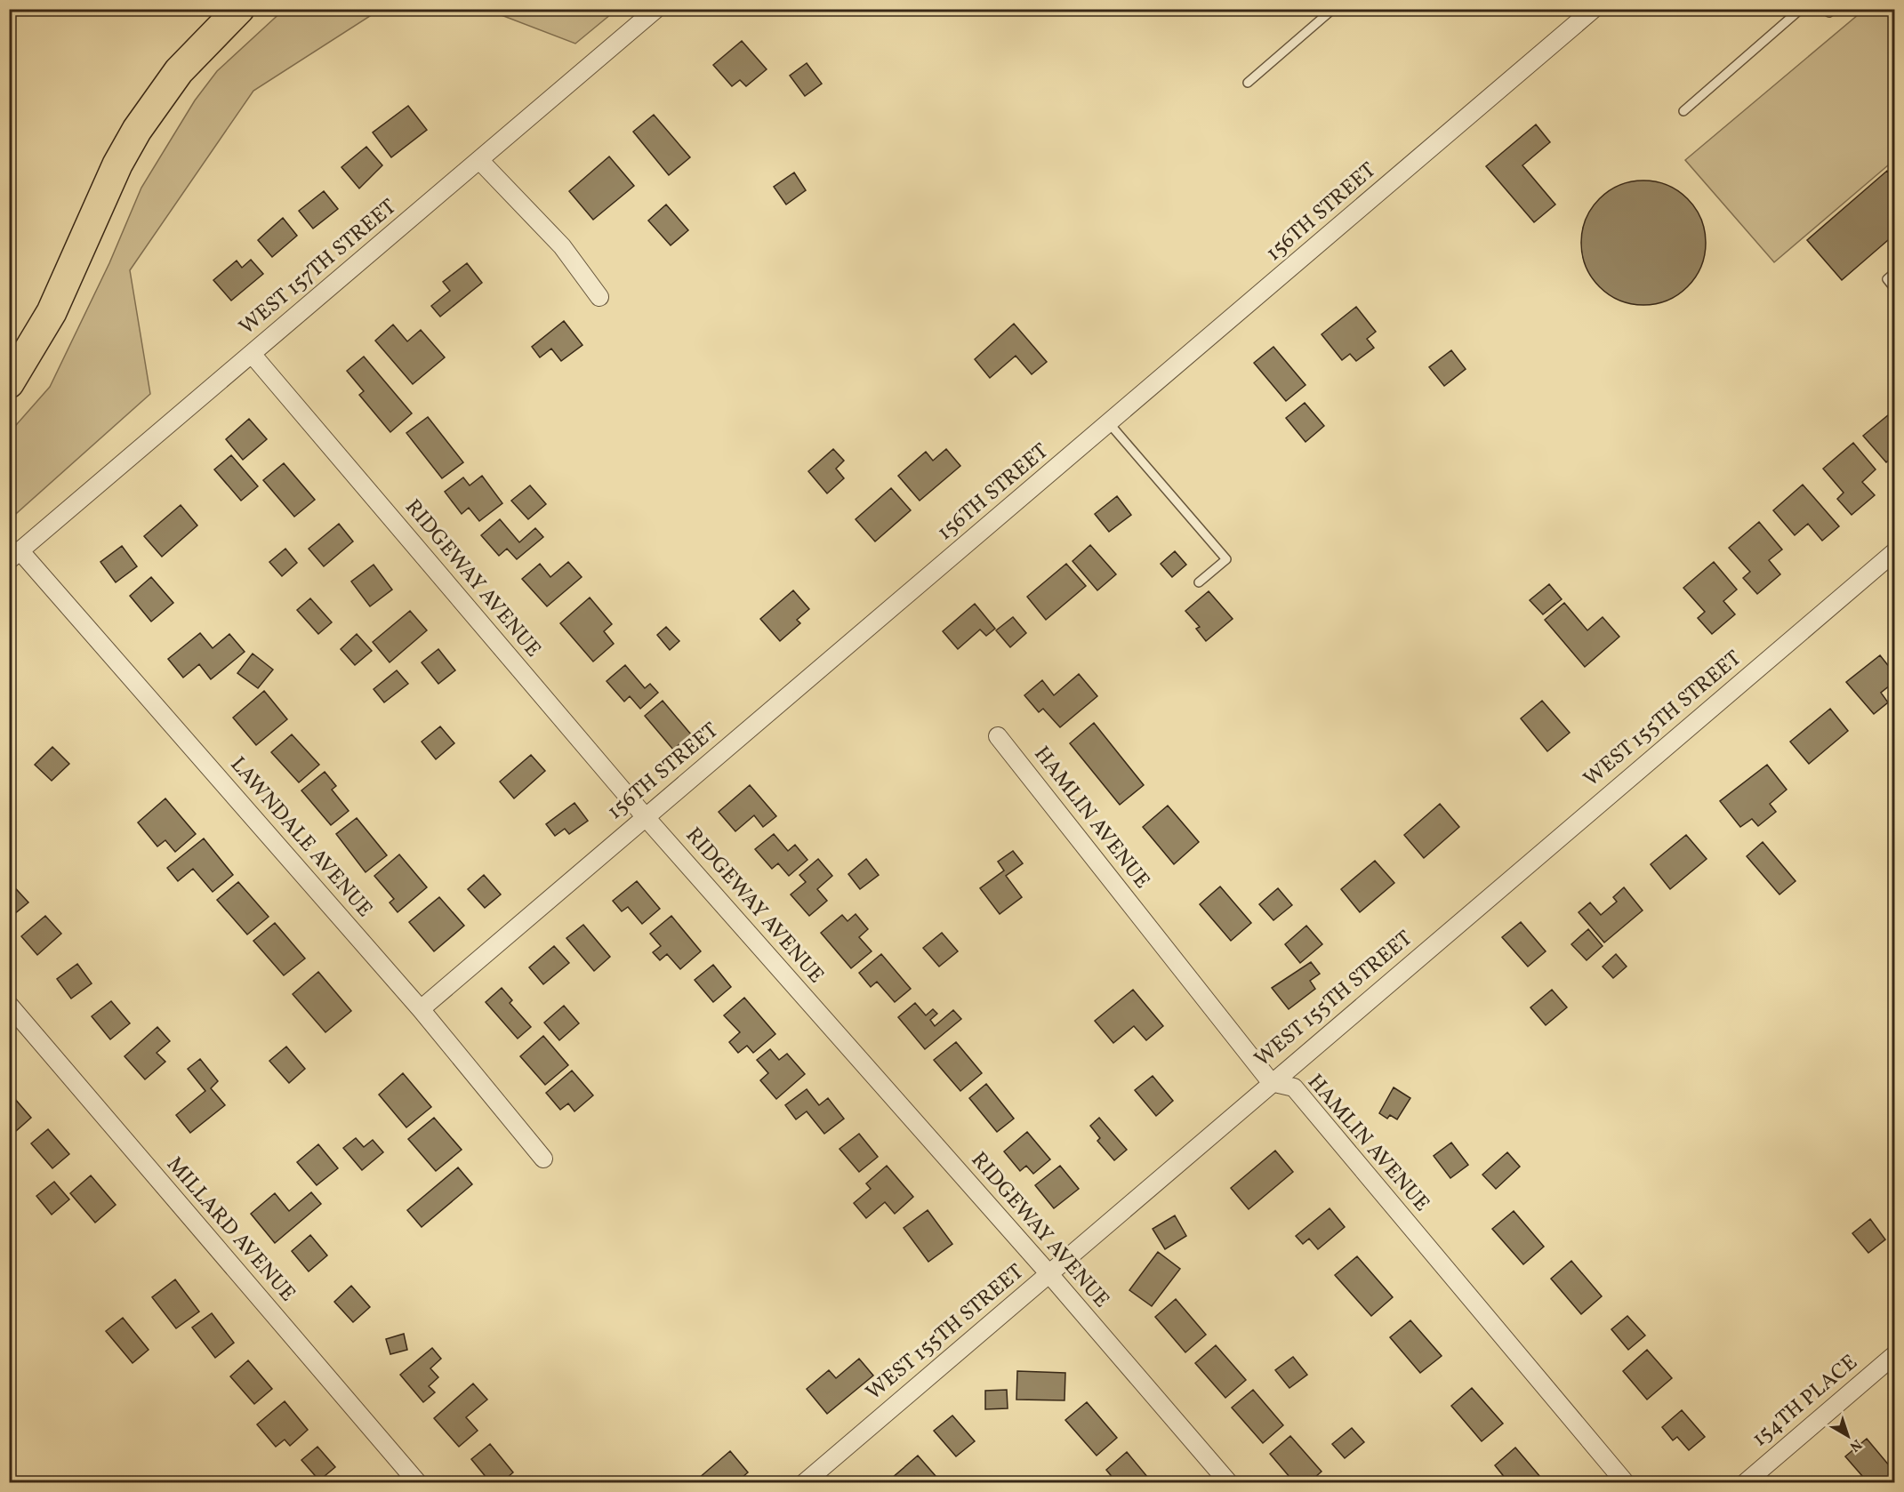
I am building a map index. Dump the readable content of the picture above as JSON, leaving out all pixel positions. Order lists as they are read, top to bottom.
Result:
{
  "streets": {
    "street": [
      "156TH STREET",
      "WEST 157TH STREET",
      "RIDGEWAY AVENUE",
      "WEST 155TH STREET",
      "HAMLIN AVENUE",
      "LAWNDALE AVENUE",
      "MILLARD AVENUE",
      "154TH PLACE"
    ]
  },
  "crossings": [
    ["156TH STREET", "RIDGEWAY AVENUE"],
    ["156TH STREET", "LAWNDALE AVENUE"],
    ["WEST 157TH STREET", "RIDGEWAY AVENUE"],
    ["WEST 157TH STREET", "LAWNDALE AVENUE"],
    ["RIDGEWAY AVENUE", "WEST 155TH STREET"],
    ["WEST 155TH STREET", "HAMLIN AVENUE"]
  ],
  "north": "bottom right"
}
